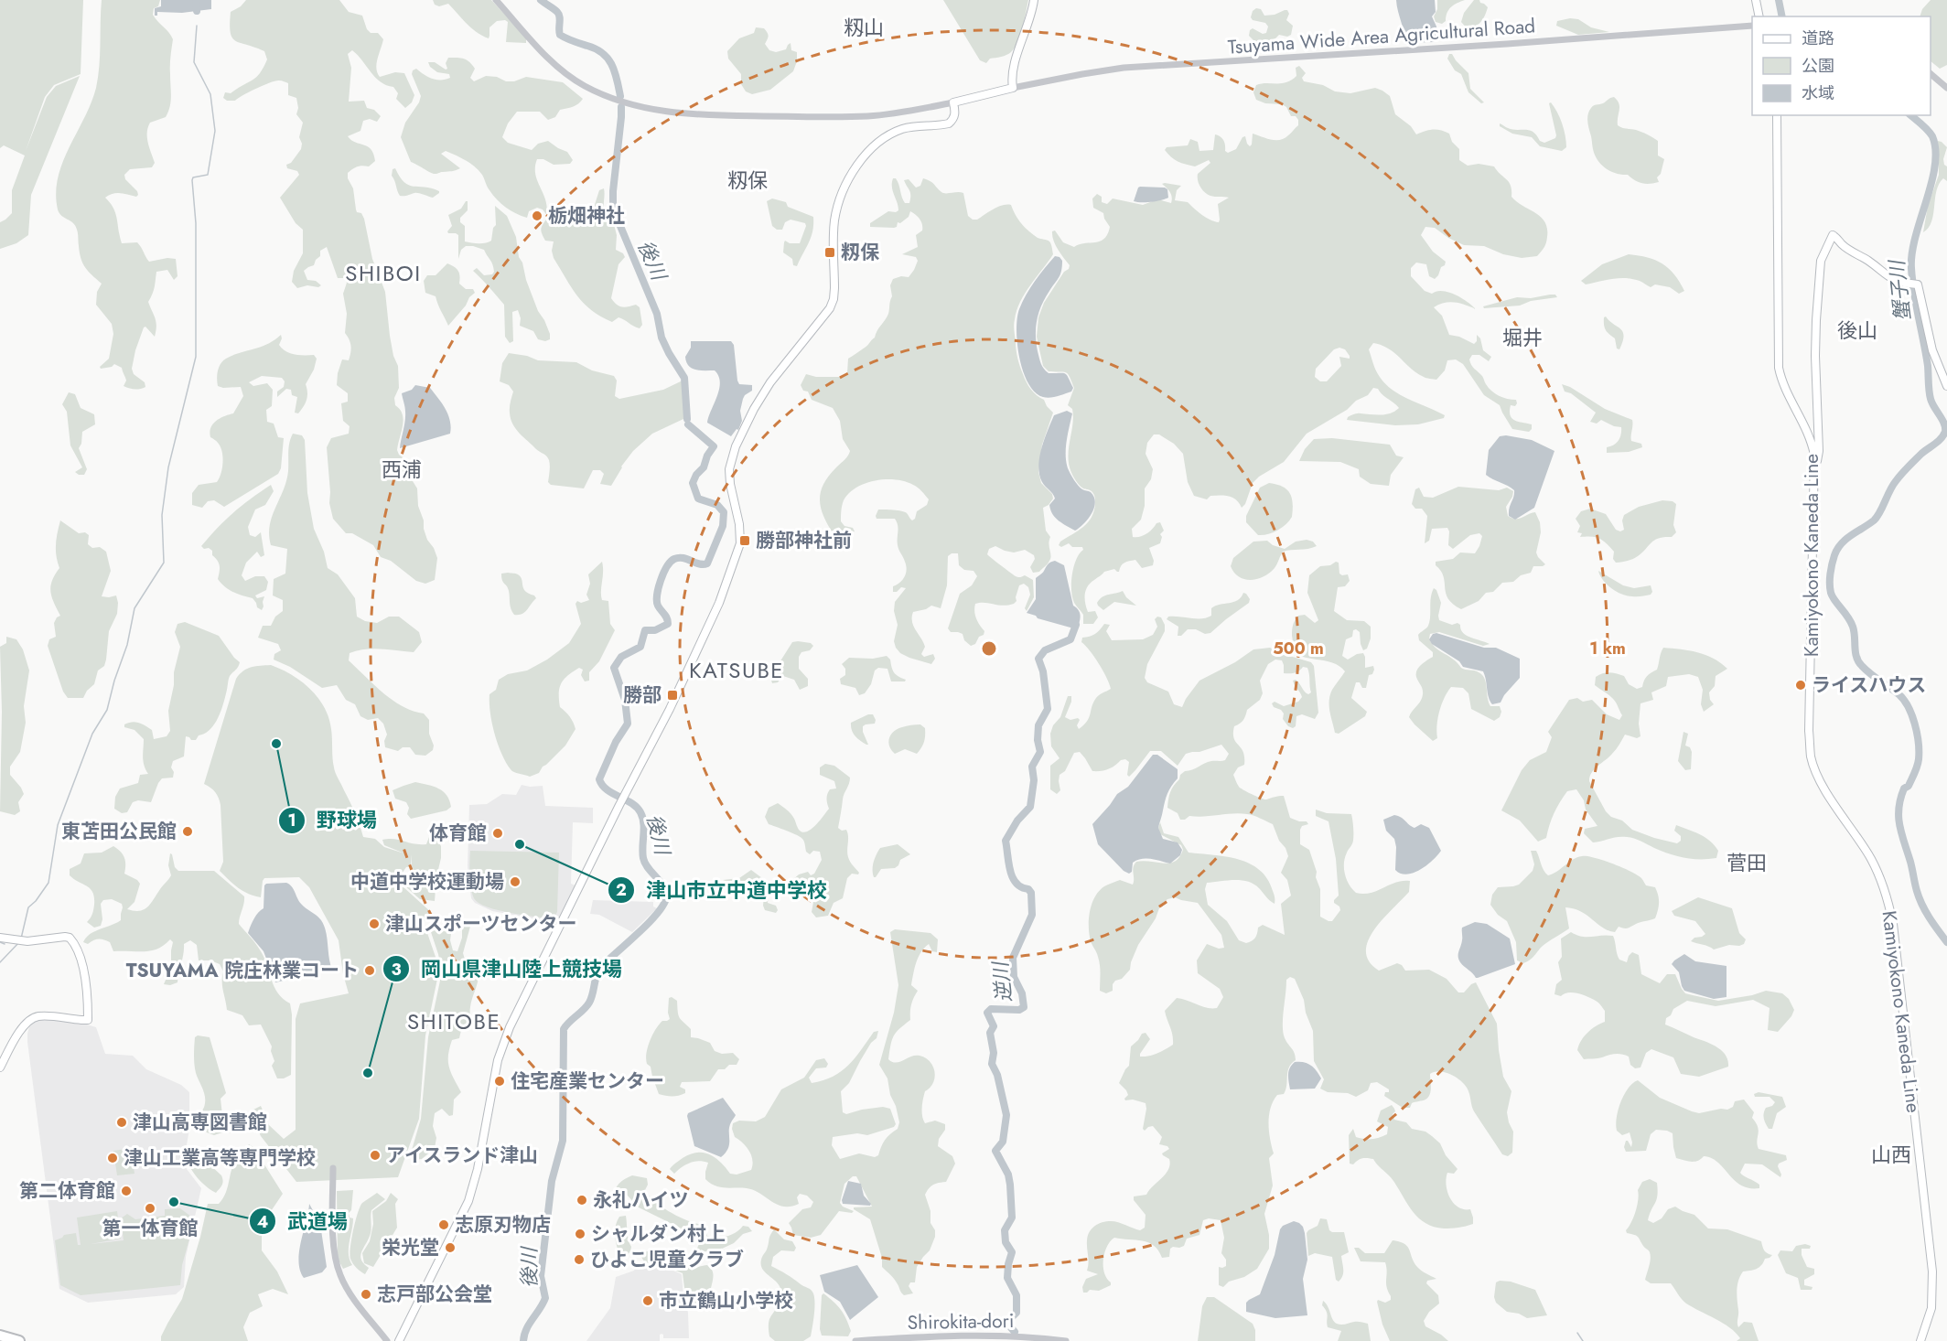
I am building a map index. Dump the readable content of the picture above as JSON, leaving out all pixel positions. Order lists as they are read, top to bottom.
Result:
{
  "streets": {
    "main road": ["Kamiyokono Kaneda Line"],
    "street": ["Tsuyama Wide Area Agricultural Road", "Shirokita-dori"]
  },
  "districts": [
    "籾山",
    "籾保",
    "SHIBOI",
    "後山",
    "堀井",
    "西浦",
    "KATSUBE",
    "菅田",
    "SHITOBE",
    "山西"
  ],
  "water": ["後川", "蟹子川", "逆川"],
  "places": {
    "other": [
      "栃畑神社",
      "ライスハウス",
      "野球場",
      "東苫田公民館",
      "体育館",
      "津山市立中道中学校",
      "中道中学校運動場",
      "津山スポーツセンター",
      "TSUYAMA 院庄林業コート",
      "岡山県津山陸上競技場",
      "住宅産業センター",
      "津山高専図書館",
      "アイスランド津山",
      "津山工業高等専門学校",
      "第二体育館",
      "永礼ハイツ",
      "武道場",
      "第一体育館",
      "志原刃物店",
      "シャルダン村上",
      "栄光堂",
      "ひよこ児童クラブ",
      "志戸部公会堂",
      "市立鶴山小学校"
    ],
    "transit": ["籾保", "勝部神社前", "勝部"]
  },
  "legend": ["道路", "公園", "水域"],
  "rings": ["500 m", "1 km"]
}
